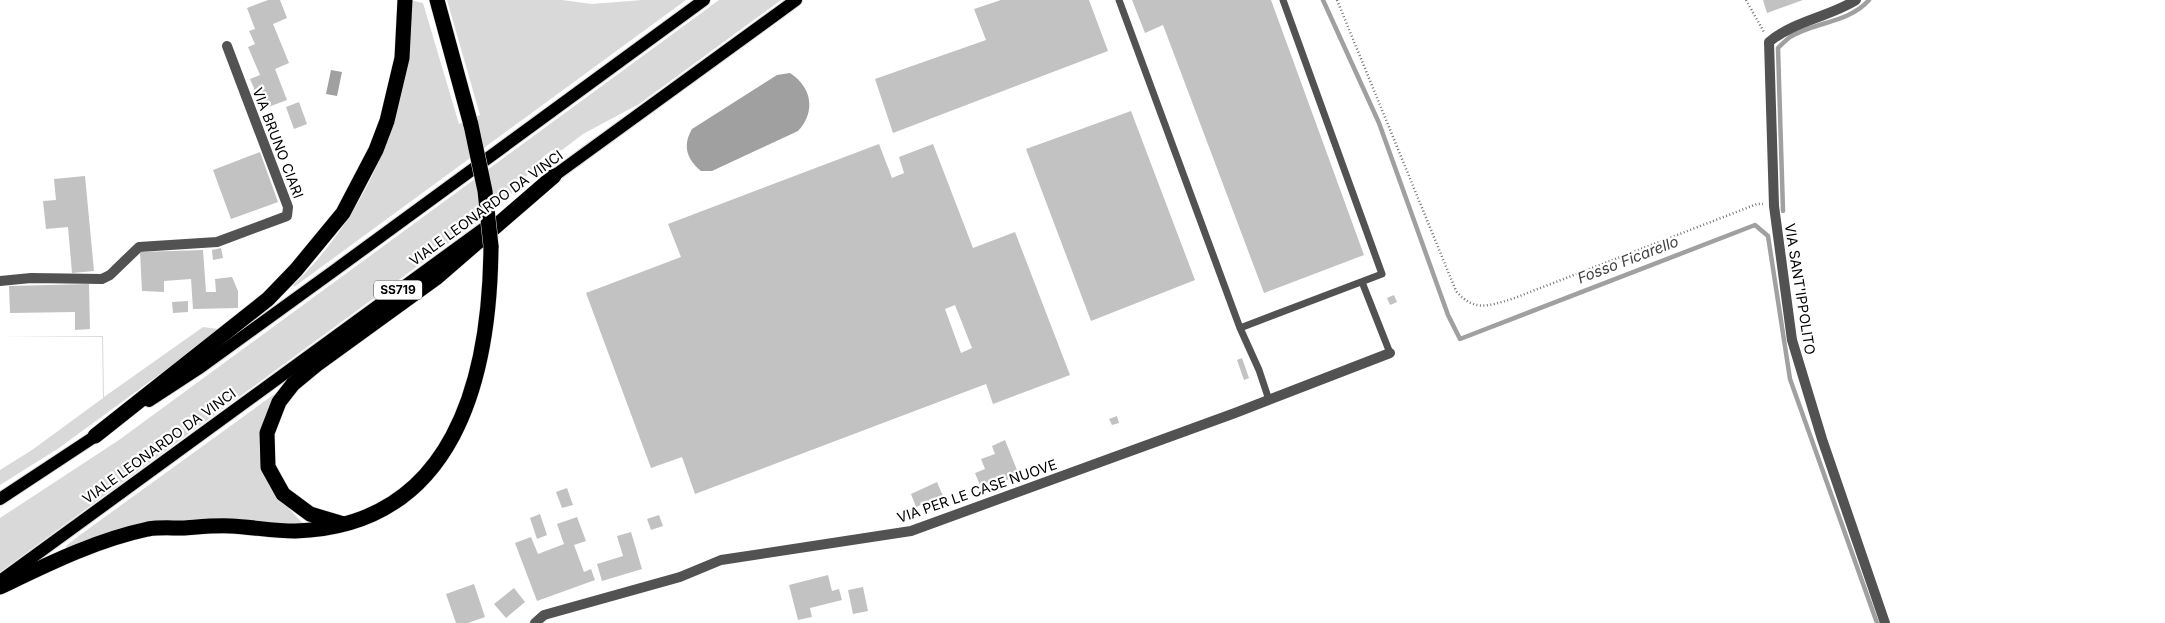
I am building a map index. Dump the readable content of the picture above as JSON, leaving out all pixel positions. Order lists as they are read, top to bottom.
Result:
{
  "streets": {
    "main road": ["VIALE LEONARDO DA VINCI", "SS719"],
    "street": ["VIA BRUNO CIARI", "VIA SANT'IPPOLITO", "VIA PER LE CASE NUOVE"]
  },
  "water": ["Fosso Ficarello"]
}
